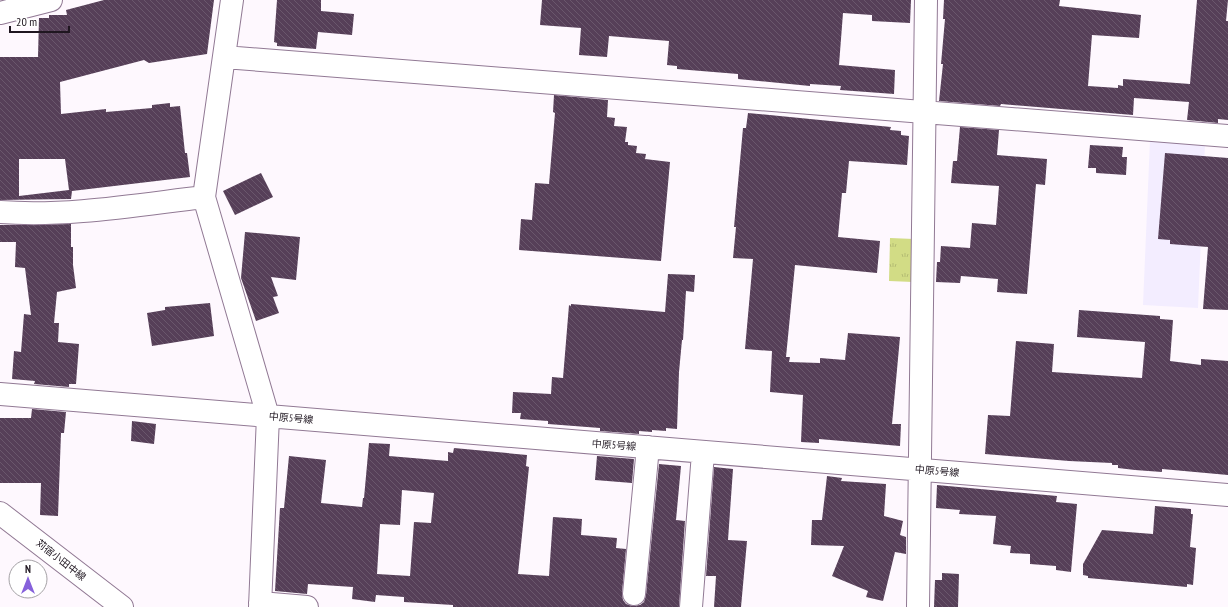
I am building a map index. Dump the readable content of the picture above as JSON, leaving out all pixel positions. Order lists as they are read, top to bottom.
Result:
{
  "streets": {
    "street": ["中原5号線", "苅宿小田中線"]
  },
  "scale_bar": "20 m",
  "north": "top"
}
